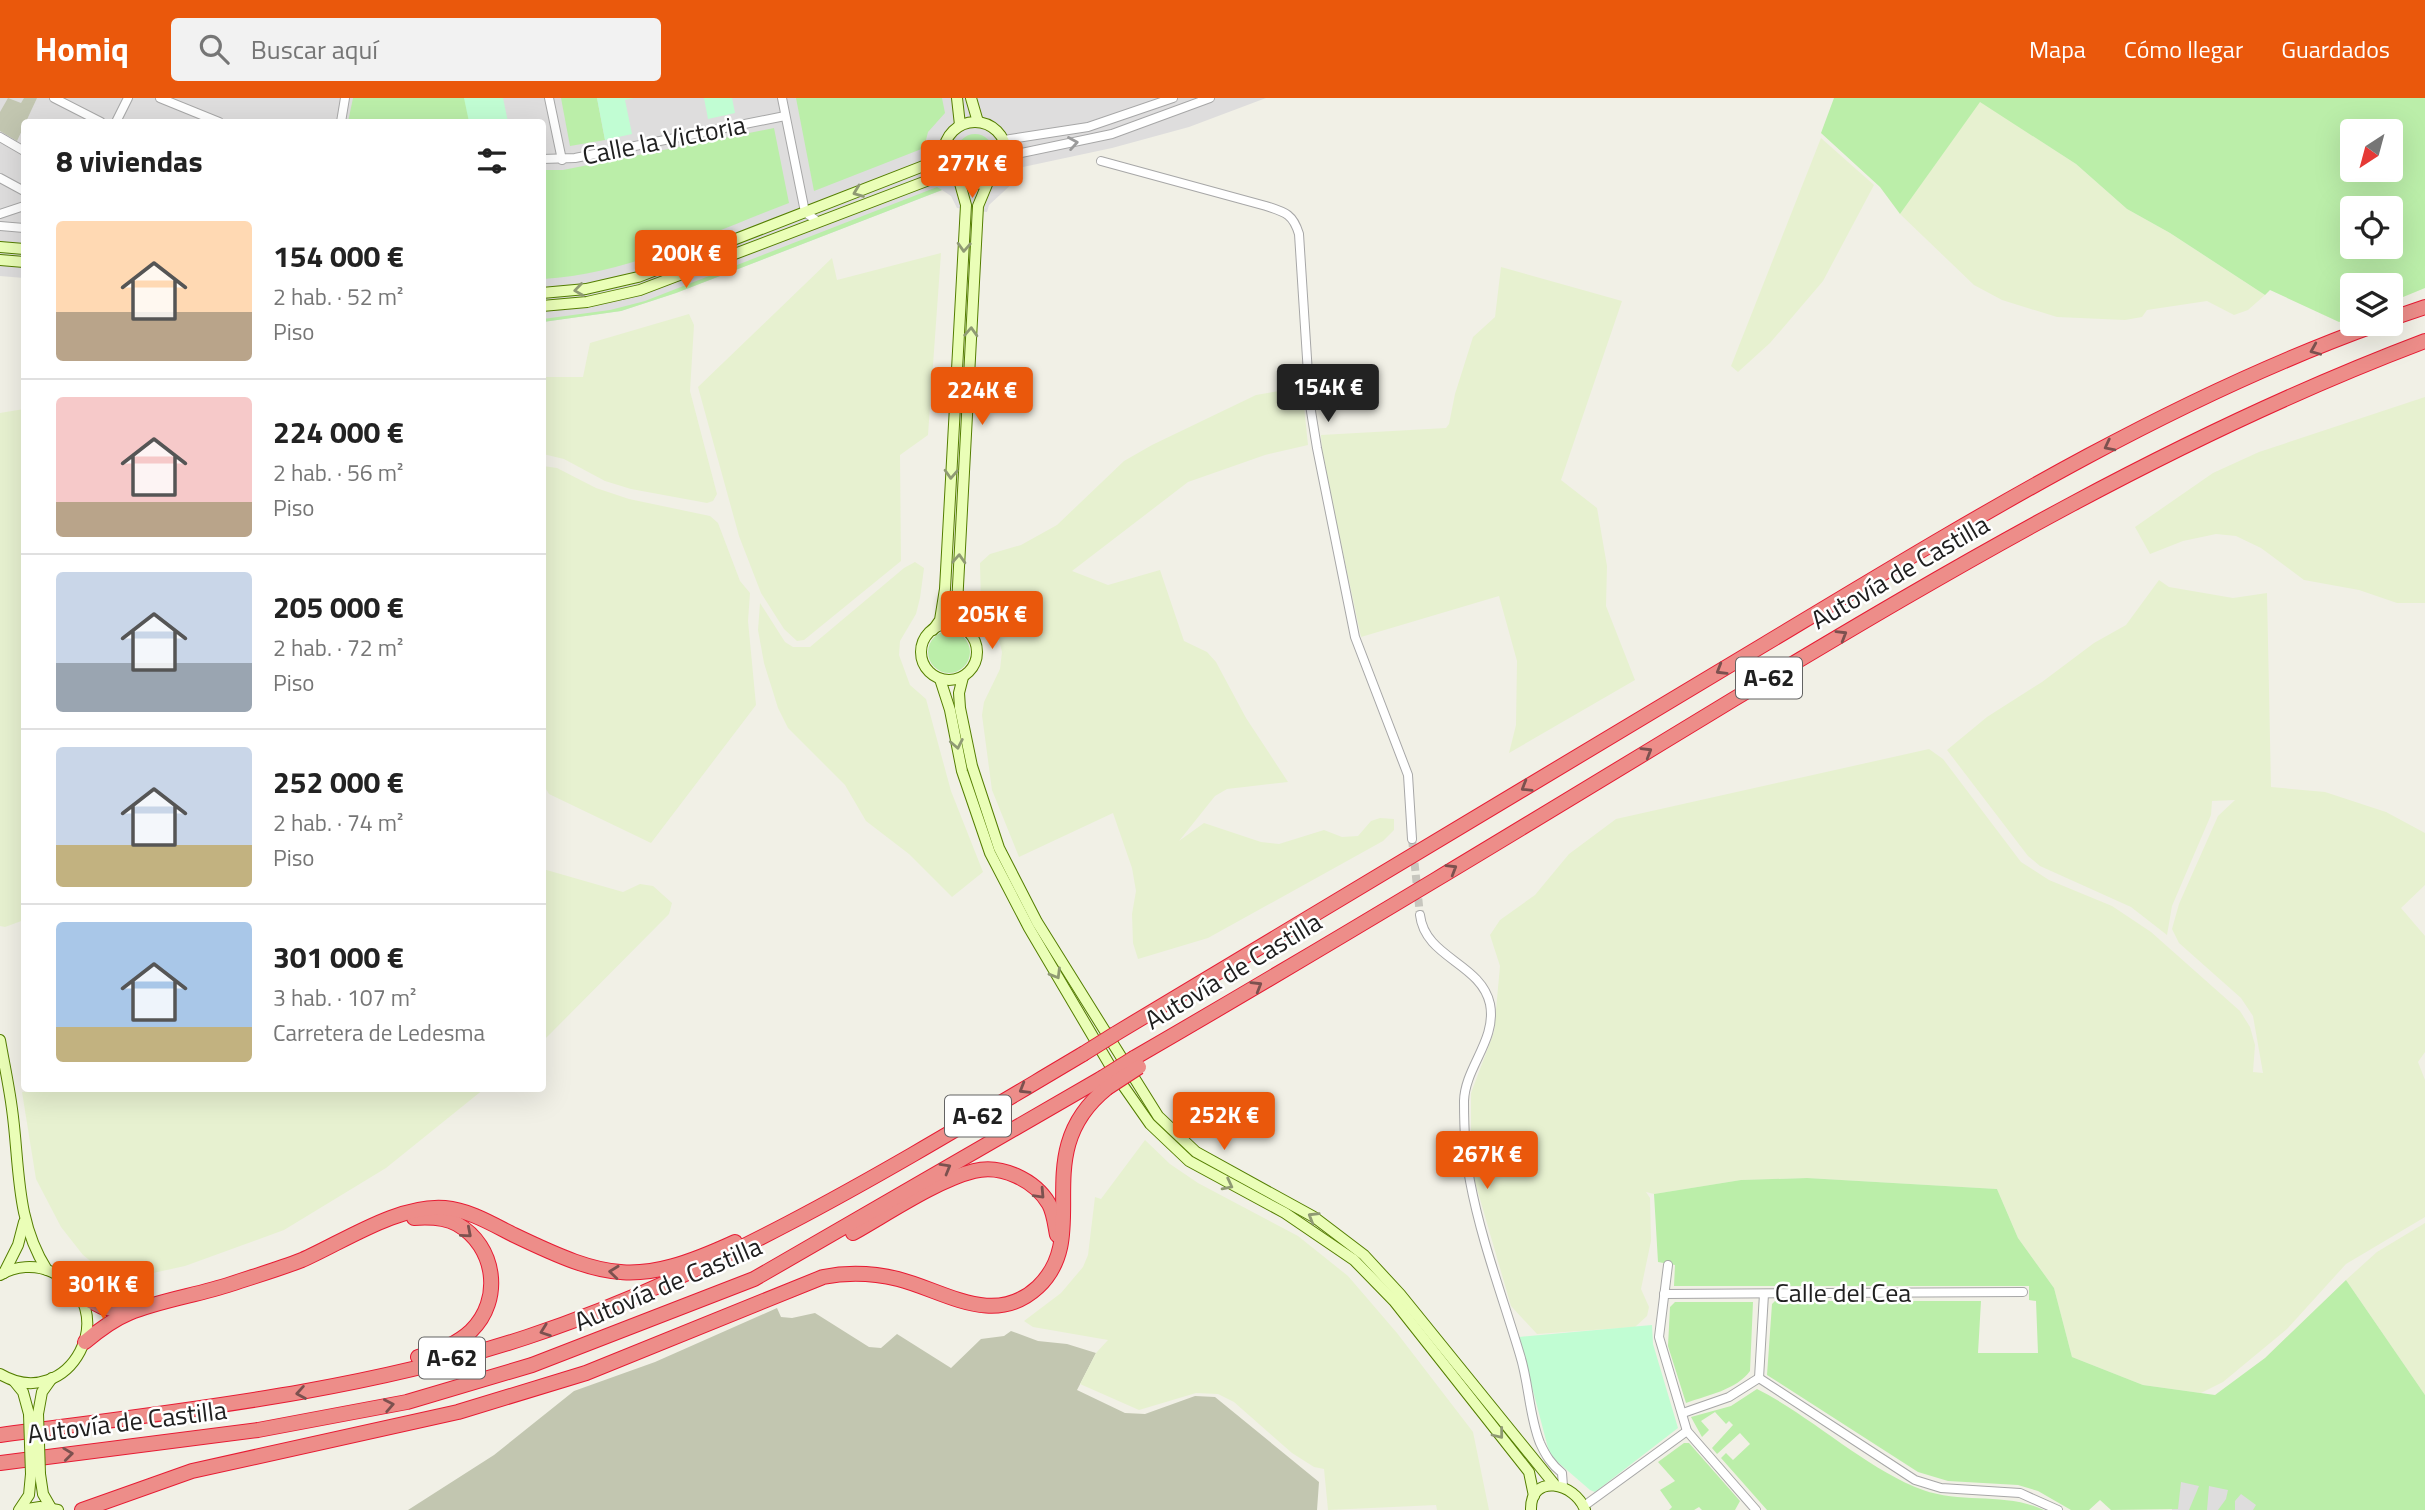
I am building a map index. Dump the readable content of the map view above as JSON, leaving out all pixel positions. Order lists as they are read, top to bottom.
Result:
{
  "streets": {
    "highway": ["Autovía de Castilla", "A-62"],
    "street": ["Calle la Victoria", "Calle del Cea"]
  },
  "north": "bottom left",
  "page": {
    "header": "Homiq",
    "search": "Buscar aquí",
    "nav": ["Mapa", "Cómo llegar", "Guardados"],
    "heading": "8 viviendas",
    "price": [
      "277K €",
      "200K €",
      "154K €",
      "224K €",
      "205K €",
      "252K €",
      "267K €",
      "301K €"
    ],
    "list": [
      {
        "name": "154 000 €",
        "note": "2 hab. · 52 m² · Piso"
      },
      {
        "name": "224 000 €",
        "note": "2 hab. · 56 m² · Piso"
      },
      {
        "name": "205 000 €",
        "note": "2 hab. · 72 m² · Piso"
      },
      {
        "name": "252 000 €",
        "note": "2 hab. · 74 m² · Piso"
      },
      {
        "name": "301 000 €",
        "note": "3 hab. · 107 m² · Carretera de Ledesma"
      }
    ]
  }
}
